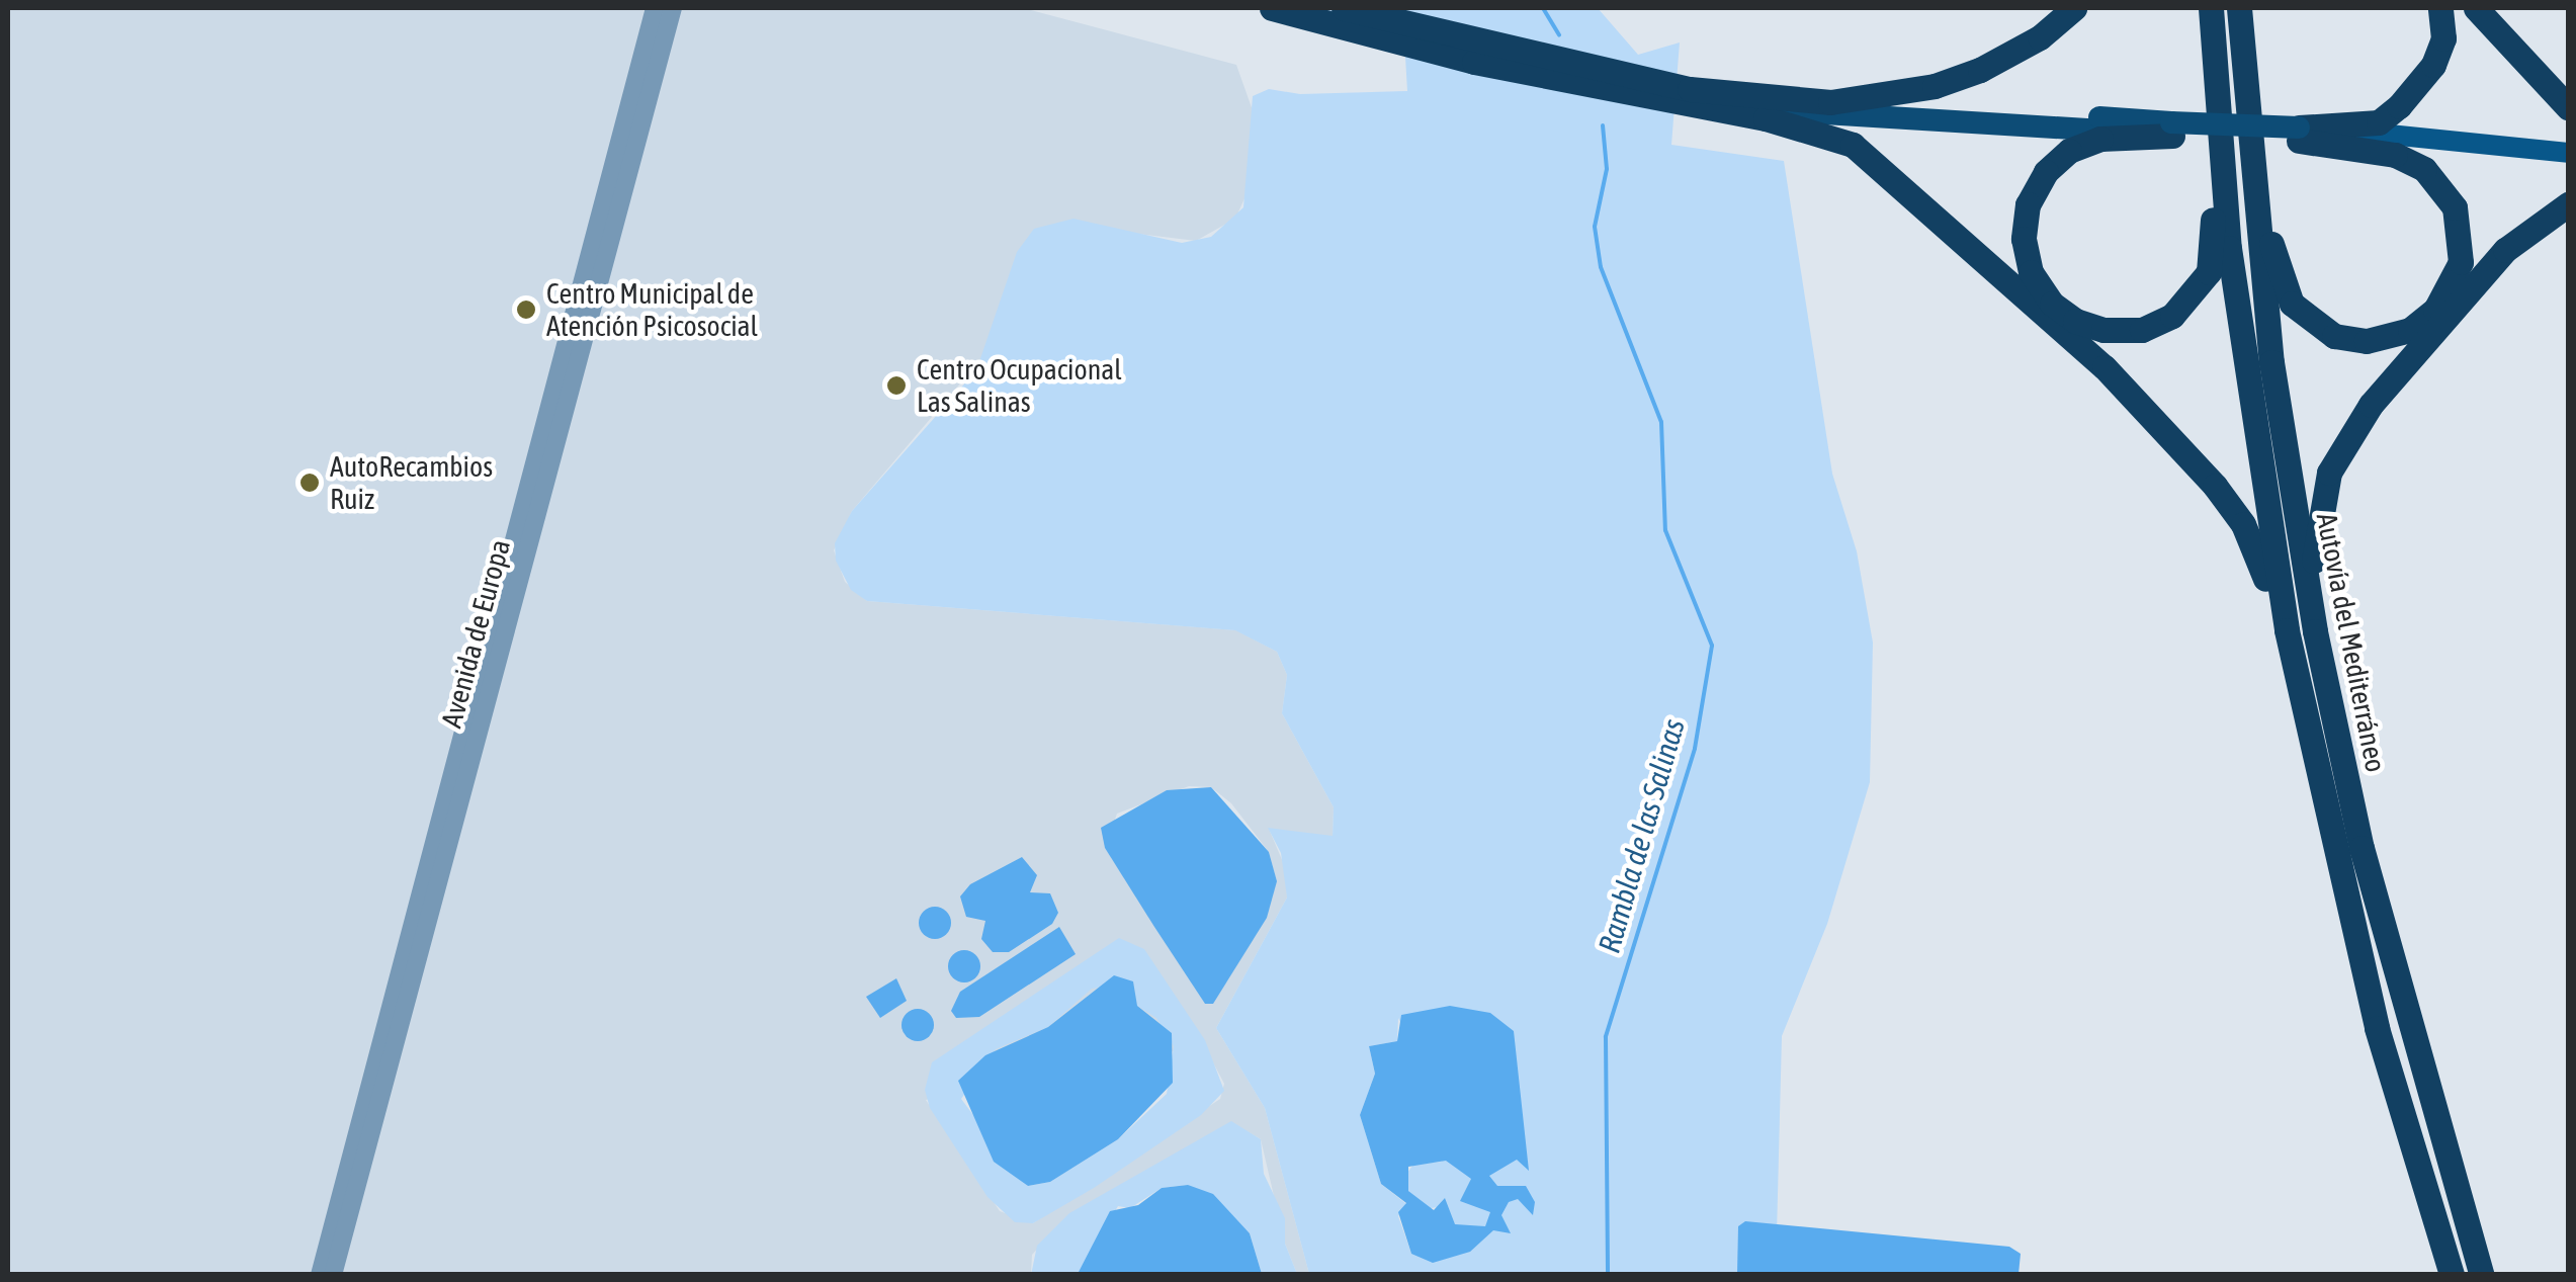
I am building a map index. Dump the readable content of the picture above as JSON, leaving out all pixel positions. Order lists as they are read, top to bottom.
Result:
{
  "streets": {
    "highway": ["Autovía del Mediterráneo"],
    "street": ["Avenida de Europa"]
  },
  "water": ["Rambla de las Salinas"],
  "places": ["Centro Municipal de Atención Psicosocial", "Centro Ocupacional Las Salinas", "AutoRecambios Ruiz"]
}
